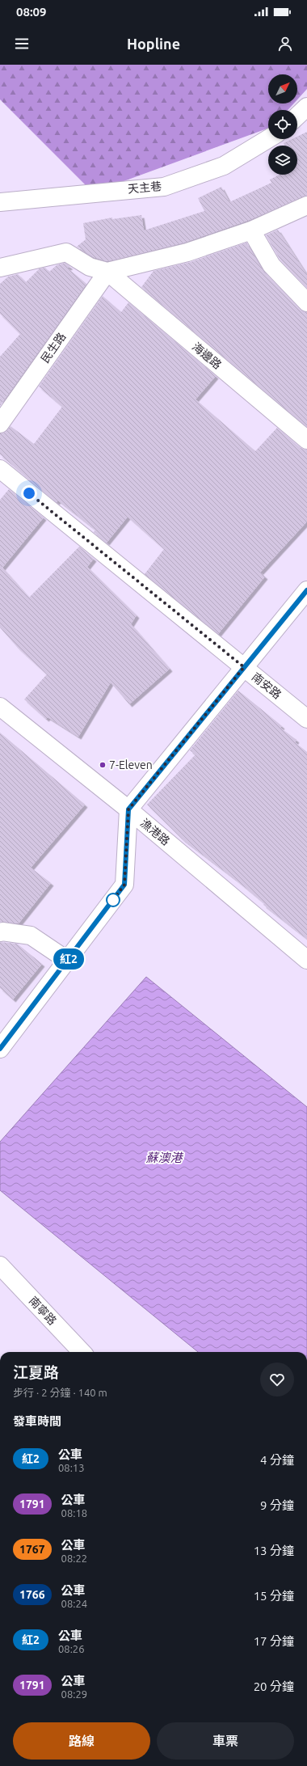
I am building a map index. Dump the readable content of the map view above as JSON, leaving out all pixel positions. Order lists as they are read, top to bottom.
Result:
{
  "streets": {
    "street": [
      "天主巷",
      "民生路",
      "海邊路",
      "南安路",
      "漁港路",
      "南寧路"
    ]
  },
  "crossings": [
    ["民生路", "海邊路"]
  ],
  "water": ["蘇澳港"],
  "places": ["7-Eleven"],
  "lines": ["bus line 紅2"],
  "north": "top right",
  "page": {
    "status": "08:09",
    "header": "Hopline",
    "on_map": "紅2",
    "heading": [
      ["江夏路", "步行 · 2 分鐘 · 140 m"],
      "發車時間"
    ],
    "list": [
      {
        "mark": "紅2",
        "name": "公車",
        "note": "08:13",
        "value": "4 分鐘"
      },
      {
        "mark": "1791",
        "name": "公車",
        "note": "08:18",
        "value": "9 分鐘"
      },
      {
        "mark": "1767",
        "name": "公車",
        "note": "08:22",
        "value": "13 分鐘"
      },
      {
        "mark": "1766",
        "name": "公車",
        "note": "08:24",
        "value": "15 分鐘"
      },
      {
        "mark": "紅2",
        "name": "公車",
        "note": "08:26",
        "value": "17 分鐘"
      },
      {
        "mark": "1791",
        "name": "公車",
        "note": "08:29",
        "value": "20 分鐘"
      }
    ],
    "buttons": ["路線", "車票"]
  }
}
